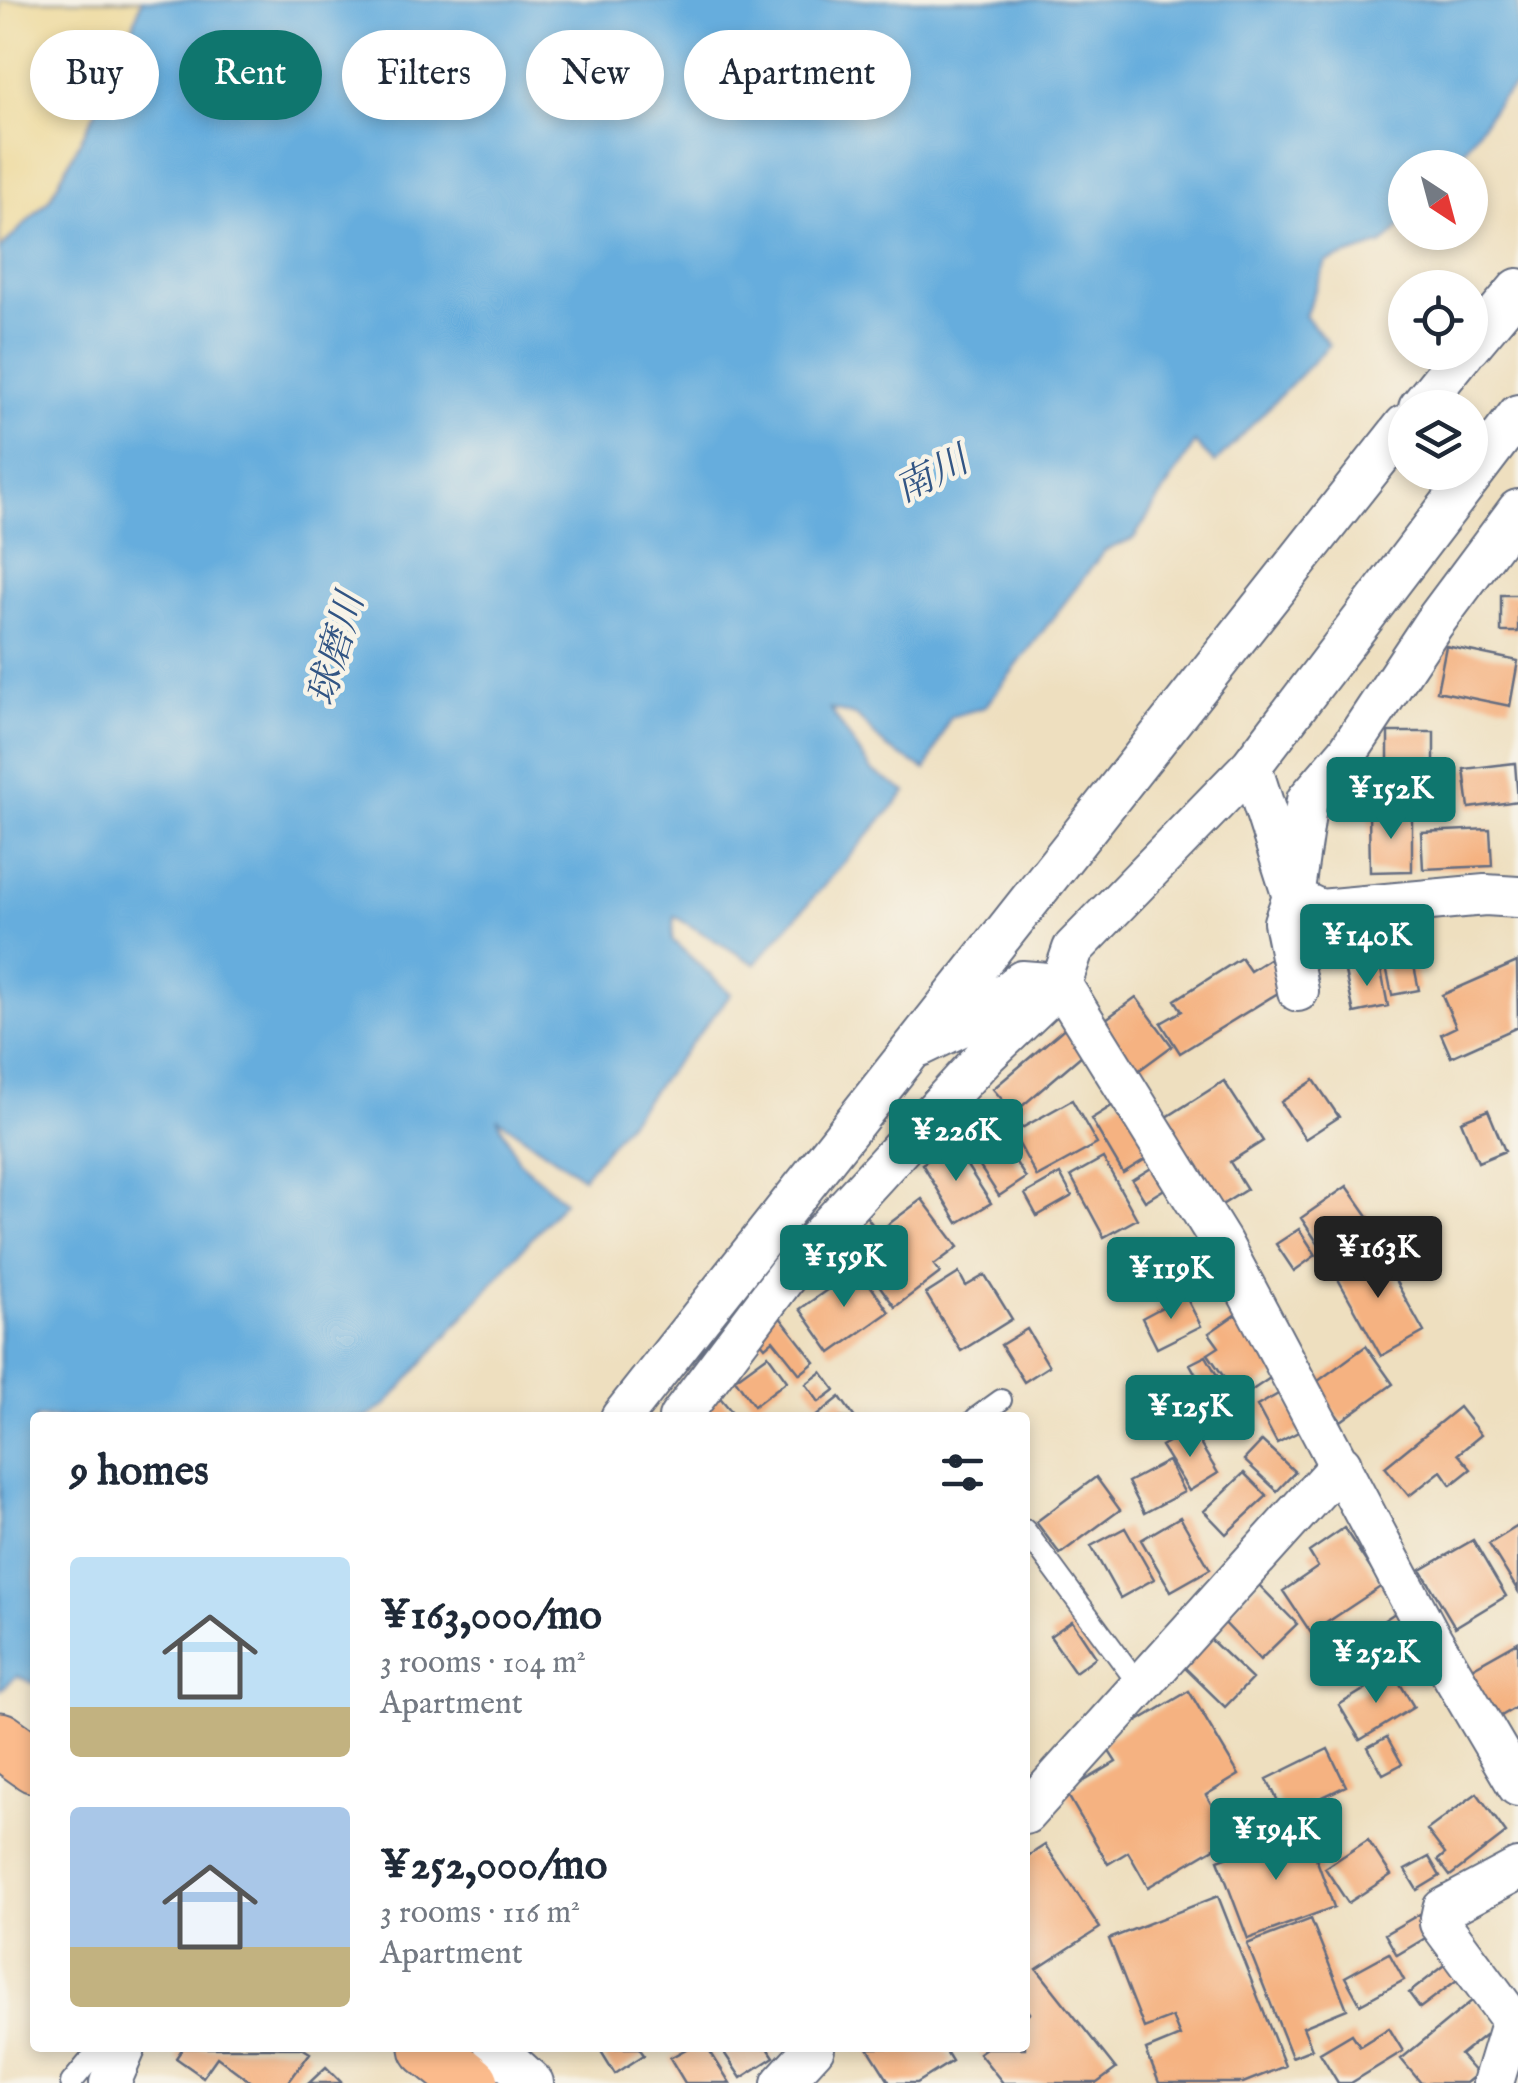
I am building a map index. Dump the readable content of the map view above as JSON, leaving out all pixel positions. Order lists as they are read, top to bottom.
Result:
{
  "water": ["南川", "球磨川"],
  "north": "bottom right",
  "page": {
    "chip": [
      "Buy",
      "Rent",
      "Filters",
      "New",
      "Apartment"
    ],
    "price": [
      "¥152K",
      "¥140K",
      "¥226K",
      "¥163K",
      "¥159K",
      "¥119K",
      "¥125K",
      "¥252K",
      "¥194K"
    ],
    "heading": "9 homes",
    "list": [
      {
        "name": "¥163,000/mo",
        "note": "3 rooms · 104 m² · Apartment"
      },
      {
        "name": "¥252,000/mo",
        "note": "3 rooms · 116 m² · Apartment"
      }
    ]
  }
}
